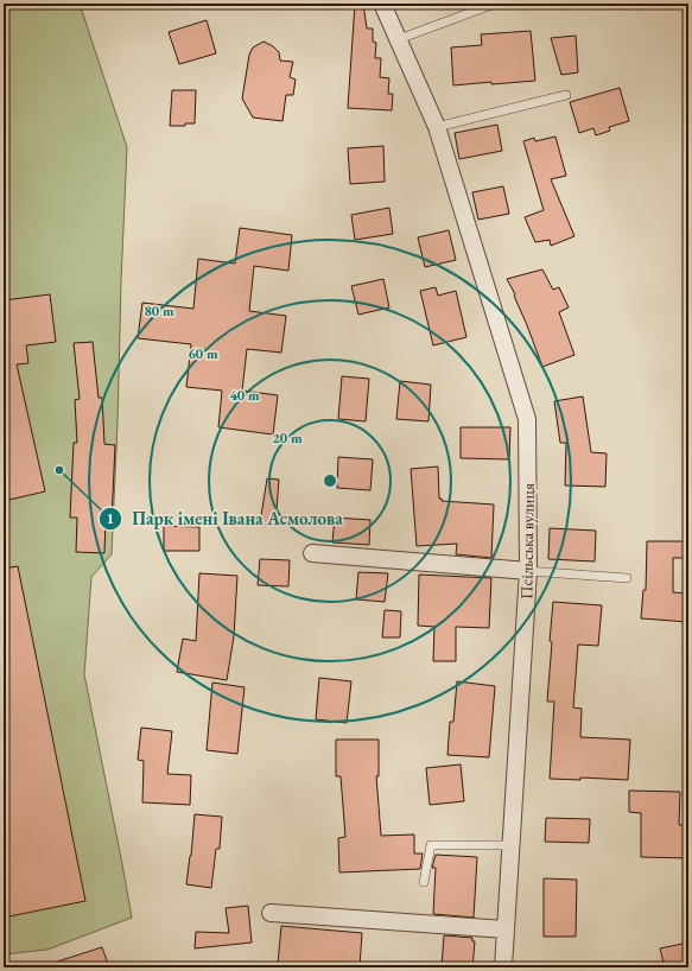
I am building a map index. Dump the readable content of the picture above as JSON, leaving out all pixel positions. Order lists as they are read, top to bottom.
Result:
{
  "streets": {
    "street": ["Псільська вулиця"]
  },
  "places": ["Парк імені Івана Асмолова"],
  "rings": [
    "80 m",
    "60 m",
    "40 m",
    "20 m"
  ]
}
